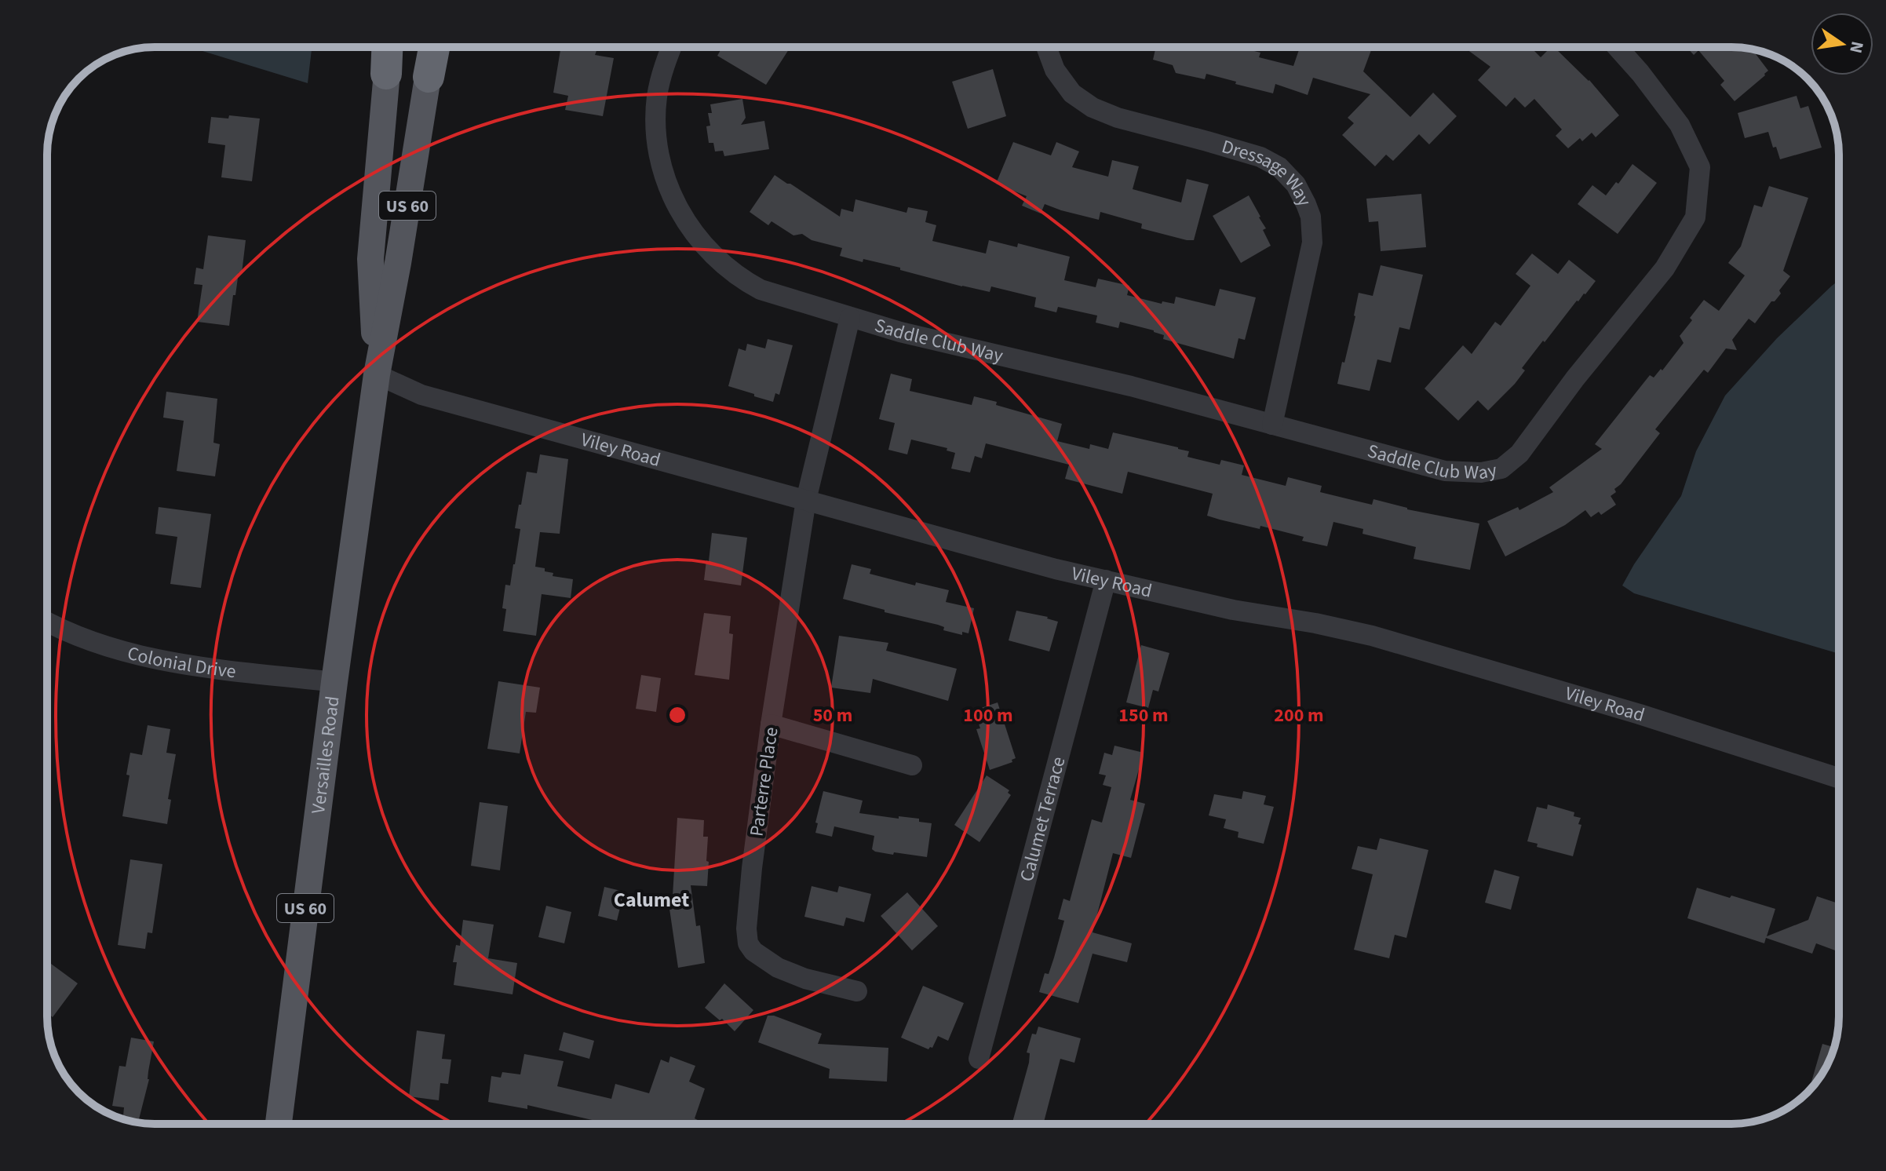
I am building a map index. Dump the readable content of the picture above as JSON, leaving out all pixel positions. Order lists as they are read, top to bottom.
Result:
{
  "streets": {
    "main road": ["US 60", "Versailles Road"],
    "street": [
      "Dressage Way",
      "Saddle Club Way",
      "Viley Road",
      "Colonial Drive",
      "Parterre Place",
      "Calumet Terrace"
    ]
  },
  "crossings": [
    ["Dressage Way", "Saddle Club Way"],
    ["Saddle Club Way", "Viley Road"],
    ["Saddle Club Way", "Parterre Place"],
    ["Viley Road", "Versailles Road"],
    ["Viley Road", "Parterre Place"],
    ["Viley Road", "Calumet Terrace"],
    ["Colonial Drive", "Versailles Road"]
  ],
  "districts": ["Calumet"],
  "north": "right",
  "rings": [
    "50 m",
    "100 m",
    "150 m",
    "200 m"
  ]
}
